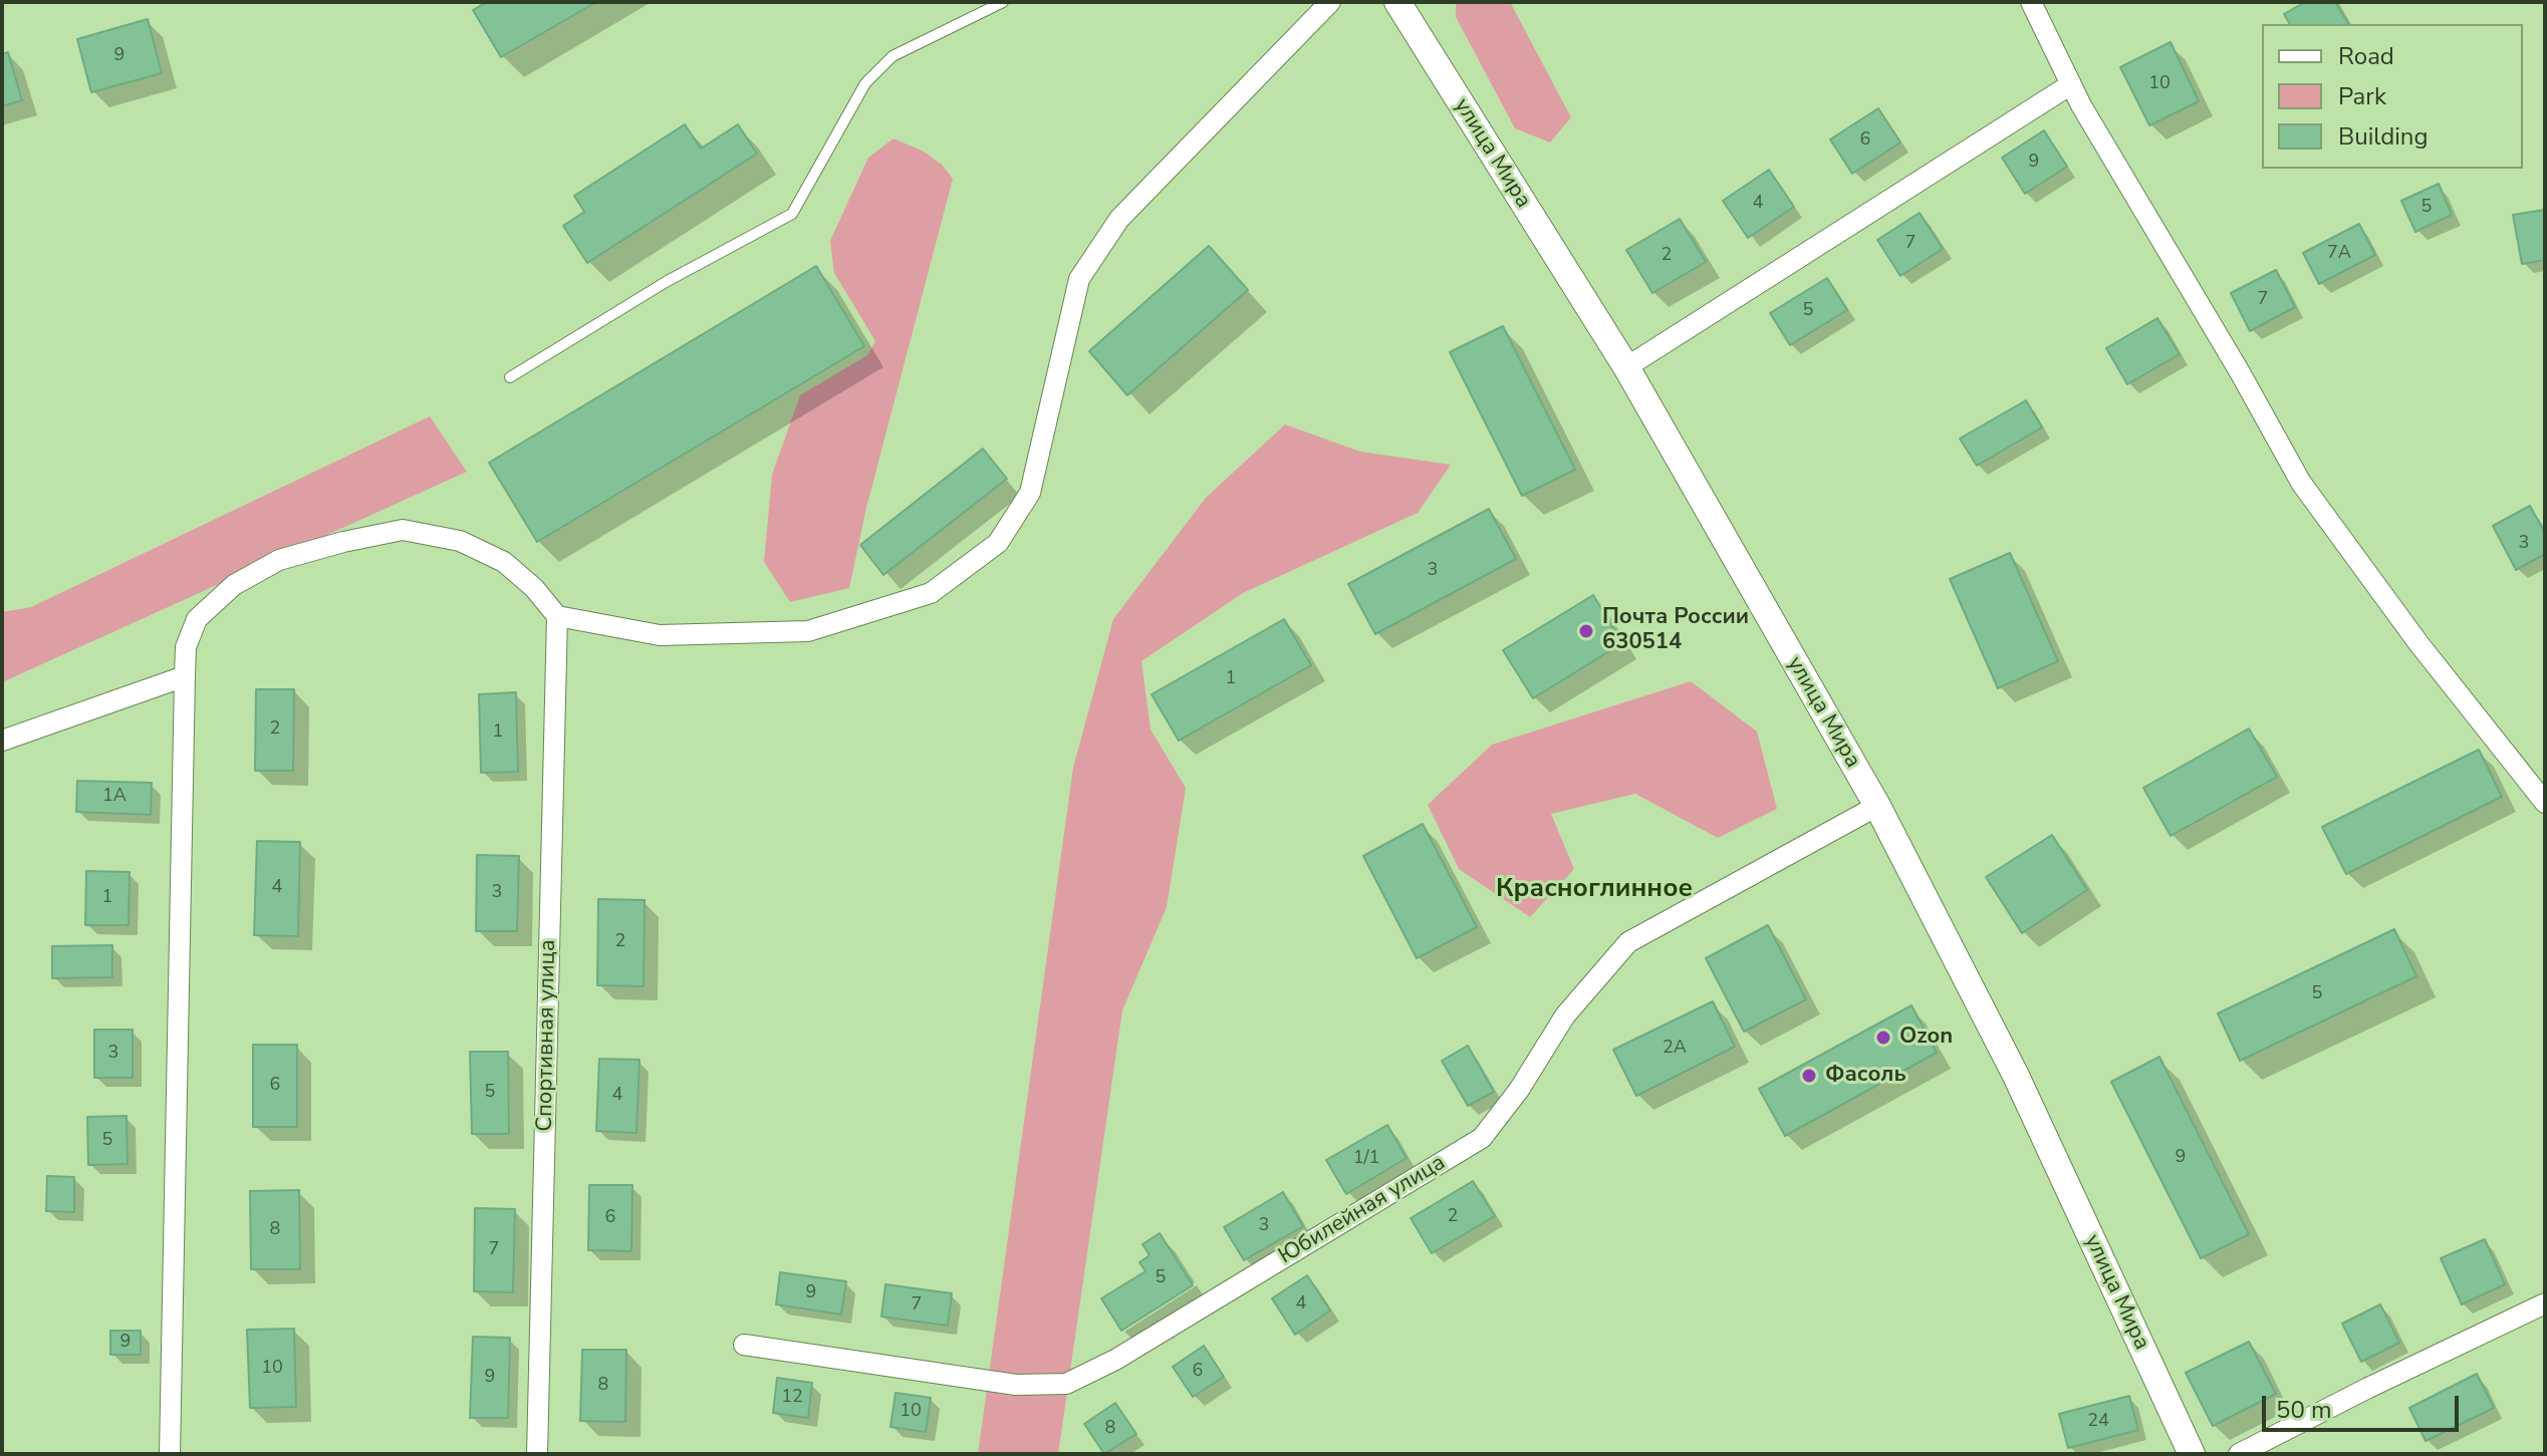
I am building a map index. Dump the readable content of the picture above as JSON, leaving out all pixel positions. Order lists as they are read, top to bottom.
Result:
{
  "streets": {
    "street": ["улица Мира", "Спортивная улица", "Юбилейная улица"]
  },
  "crossings": [
    ["улица Мира", "Юбилейная улица"]
  ],
  "districts": ["Красноглинное"],
  "places": ["Почта России 630514", "Ozon", "Фасоль"],
  "house_numbers": [
    "9",
    "10",
    "6",
    "9",
    "4",
    "5",
    "7",
    "7А",
    "2",
    "7",
    "5",
    "3",
    "3",
    "1",
    "2",
    "1",
    "1А",
    "4",
    "3",
    "1",
    "2",
    "5",
    "2А",
    "3",
    "6",
    "5",
    "4",
    "5",
    "9",
    "1/1",
    "2",
    "6",
    "3",
    "8",
    "7",
    "5",
    "9",
    "4",
    "7",
    "9",
    "10",
    "6",
    "9",
    "8",
    "12",
    "10",
    "24",
    "8"
  ],
  "legend": ["Road", "Park", "Building"],
  "scale_bar": "50 m"
}
